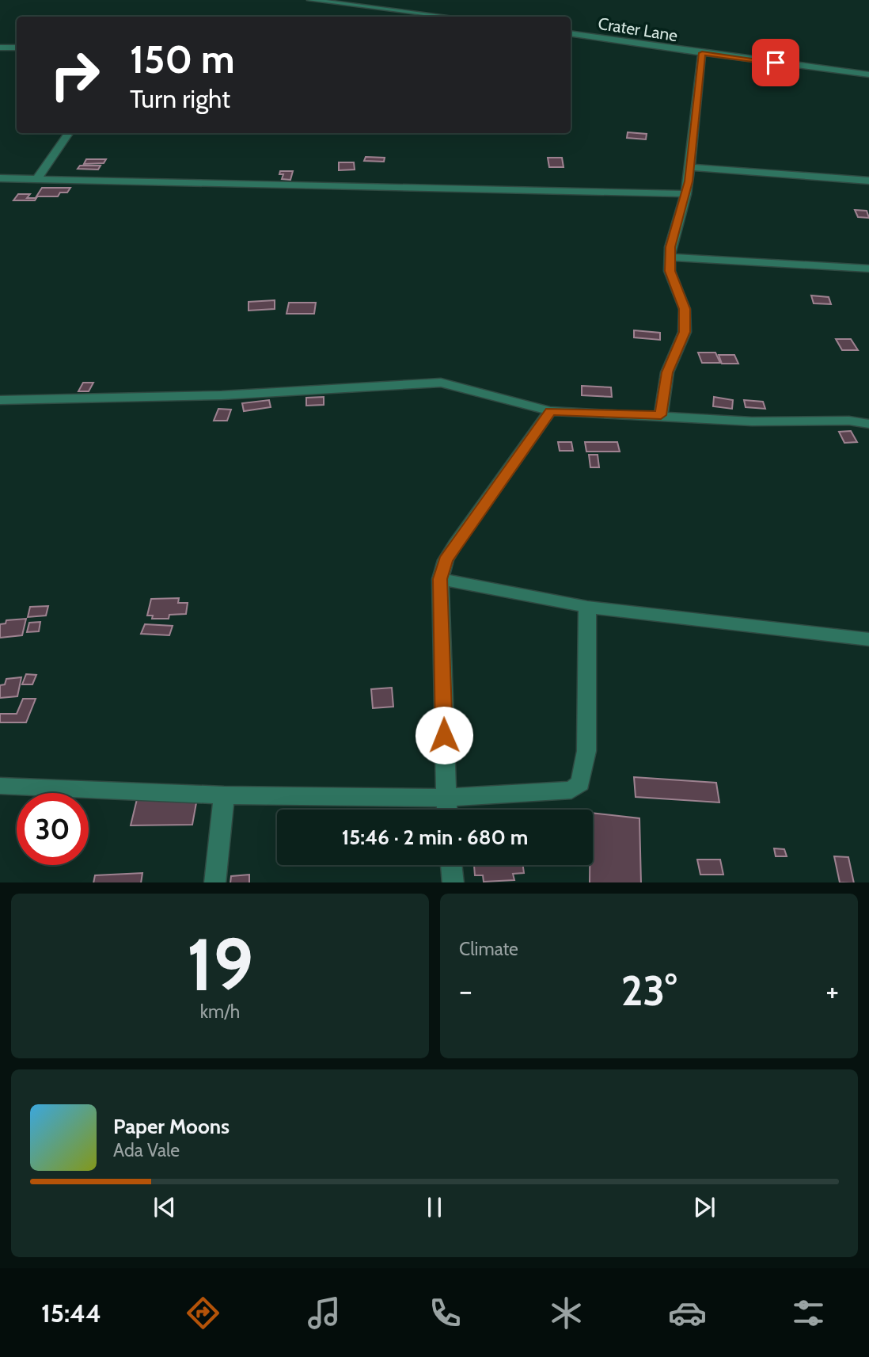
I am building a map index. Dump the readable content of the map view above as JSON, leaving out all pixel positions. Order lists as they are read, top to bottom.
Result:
{
  "streets": {
    "street": ["Crater Lane"]
  },
  "page": {
    "turn": ["150 m", "Turn right"],
    "limit": "30",
    "trip": "15:46 · 2 min · 680 m",
    "tile": [
      ["19", "km/h"],
      "Climate"
    ],
    "heat": ["−", "23°", "+"],
    "song": ["Paper Moons", "Ada Vale"],
    "tabs": "15:44"
  }
}
